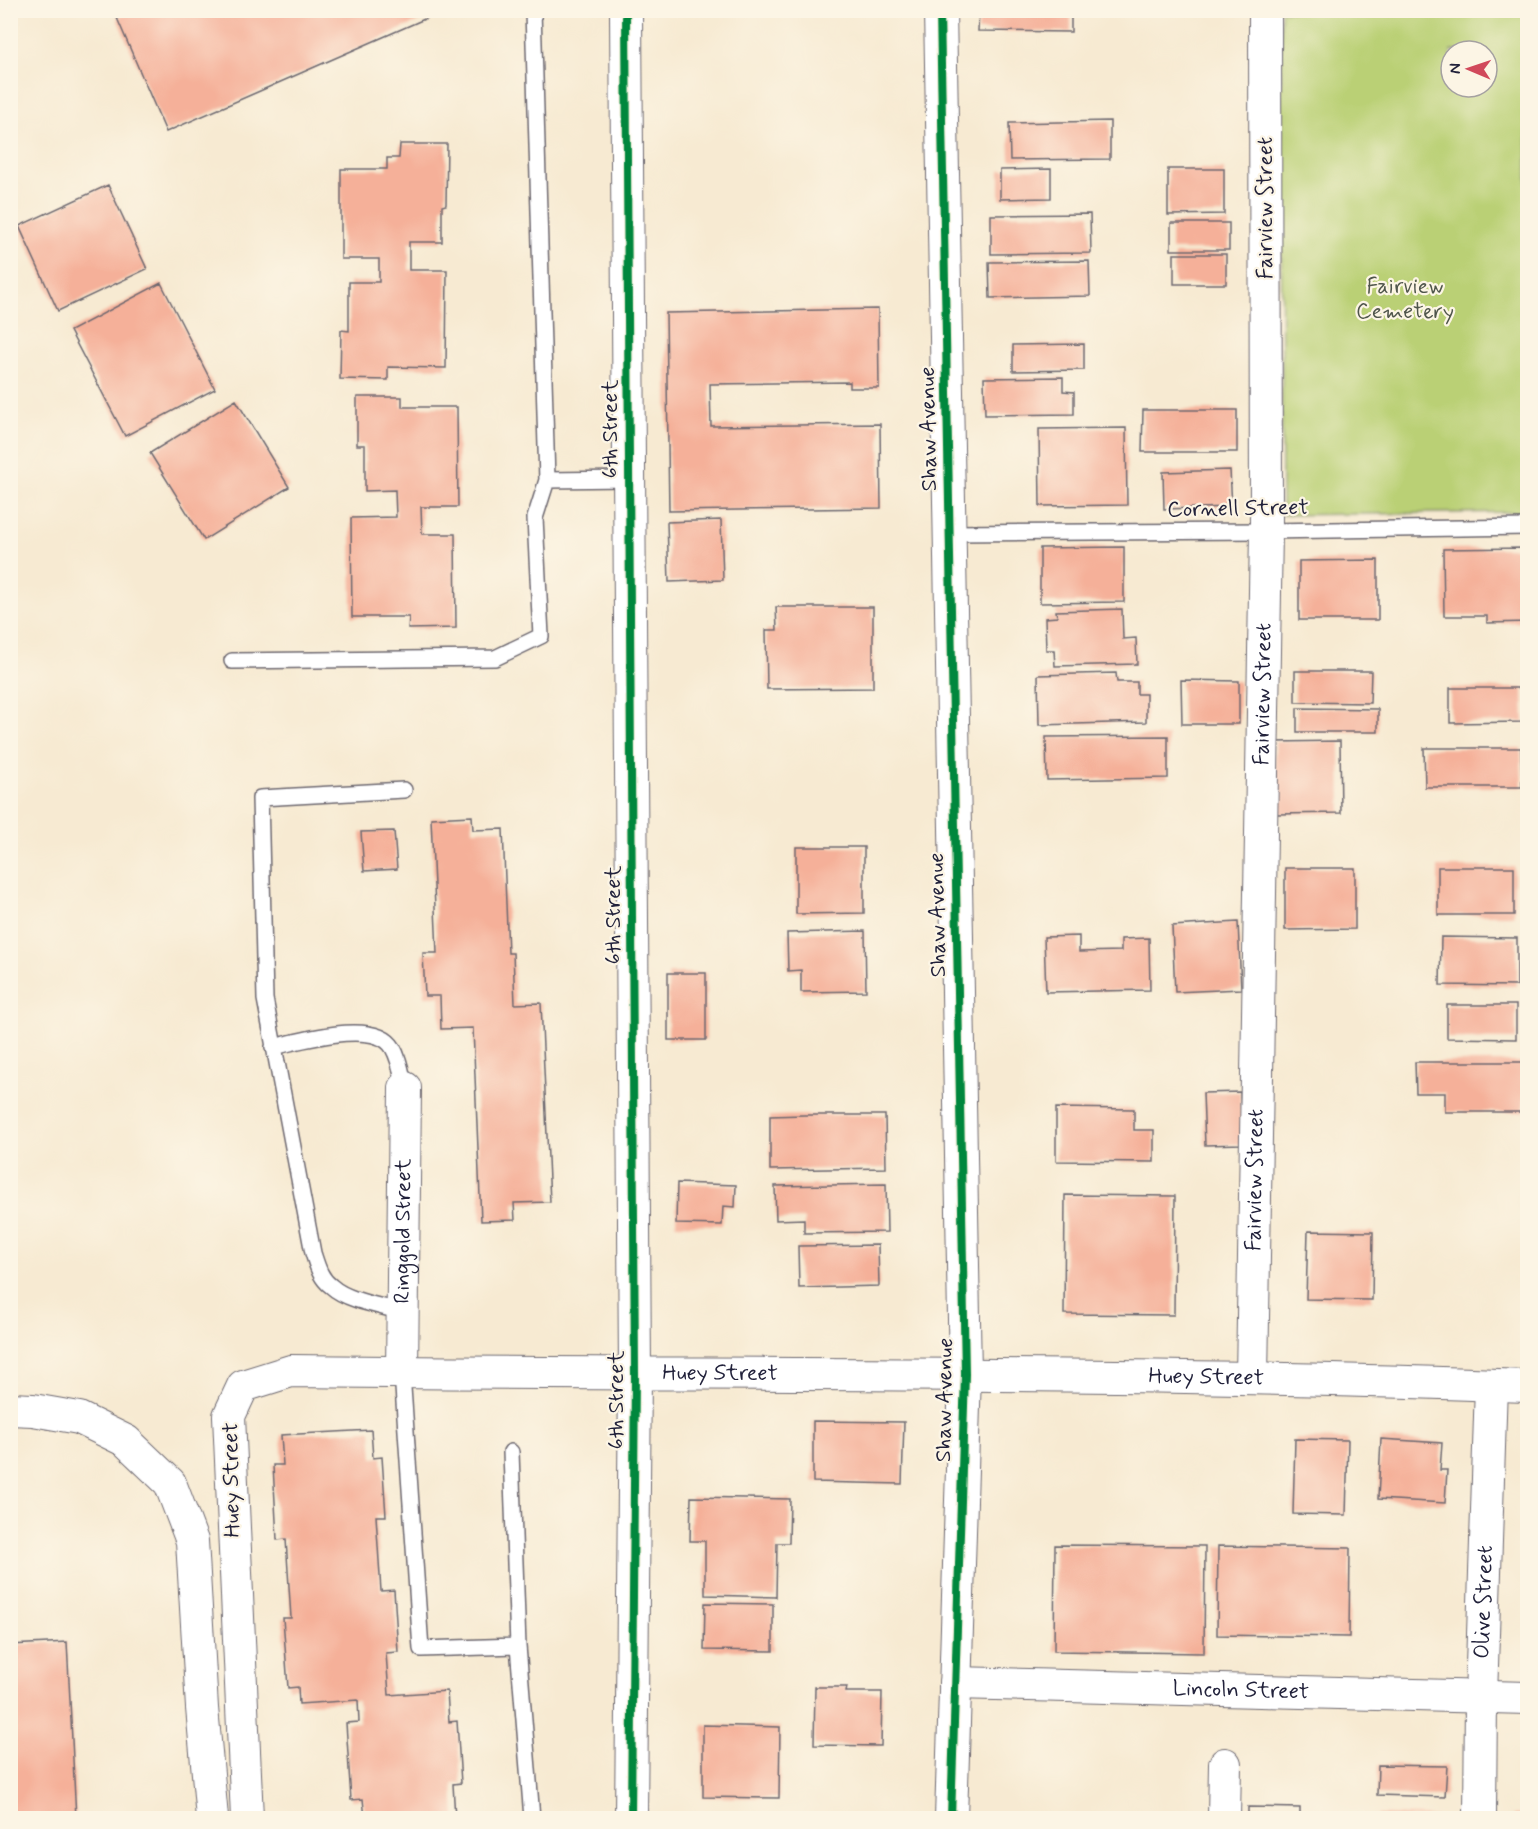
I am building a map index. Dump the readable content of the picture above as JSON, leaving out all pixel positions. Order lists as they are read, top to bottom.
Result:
{
  "streets": {
    "street": [
      "Fairview Street",
      "6th Street",
      "Shaw Avenue",
      "Ringgold Street",
      "Huey Street",
      "Olive Street",
      "Lincoln Street"
    ],
    "lane": ["Cornell Street"]
  },
  "crossings": [
    ["Fairview Street", "Cornell Street"],
    ["Fairview Street", "Huey Street"],
    ["6th Street", "Huey Street"],
    ["Shaw Avenue", "Cornell Street"],
    ["Shaw Avenue", "Huey Street"],
    ["Shaw Avenue", "Lincoln Street"],
    ["Ringgold Street", "Huey Street"],
    ["Huey Street", "Olive Street"],
    ["Olive Street", "Lincoln Street"]
  ],
  "parks": ["Fairview Cemetery"],
  "north": "left"
}
